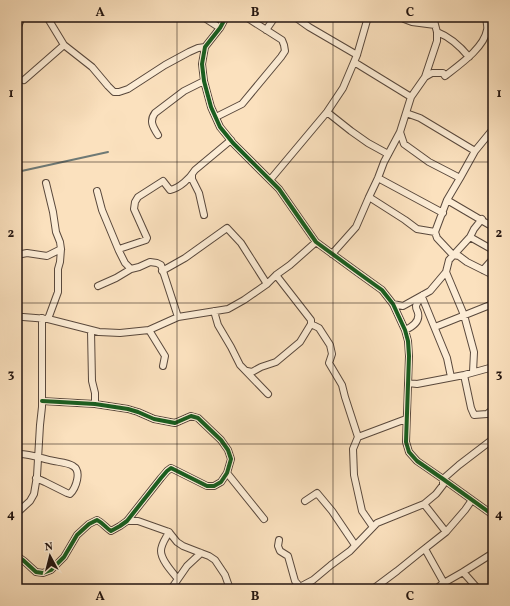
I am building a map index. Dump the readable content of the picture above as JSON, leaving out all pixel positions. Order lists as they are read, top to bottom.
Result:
{
  "north": "top",
  "grid": {
    "columns": ["A", "B", "C"],
    "rows": [
      "1",
      "2",
      "3",
      "4"
    ]
  }
}
